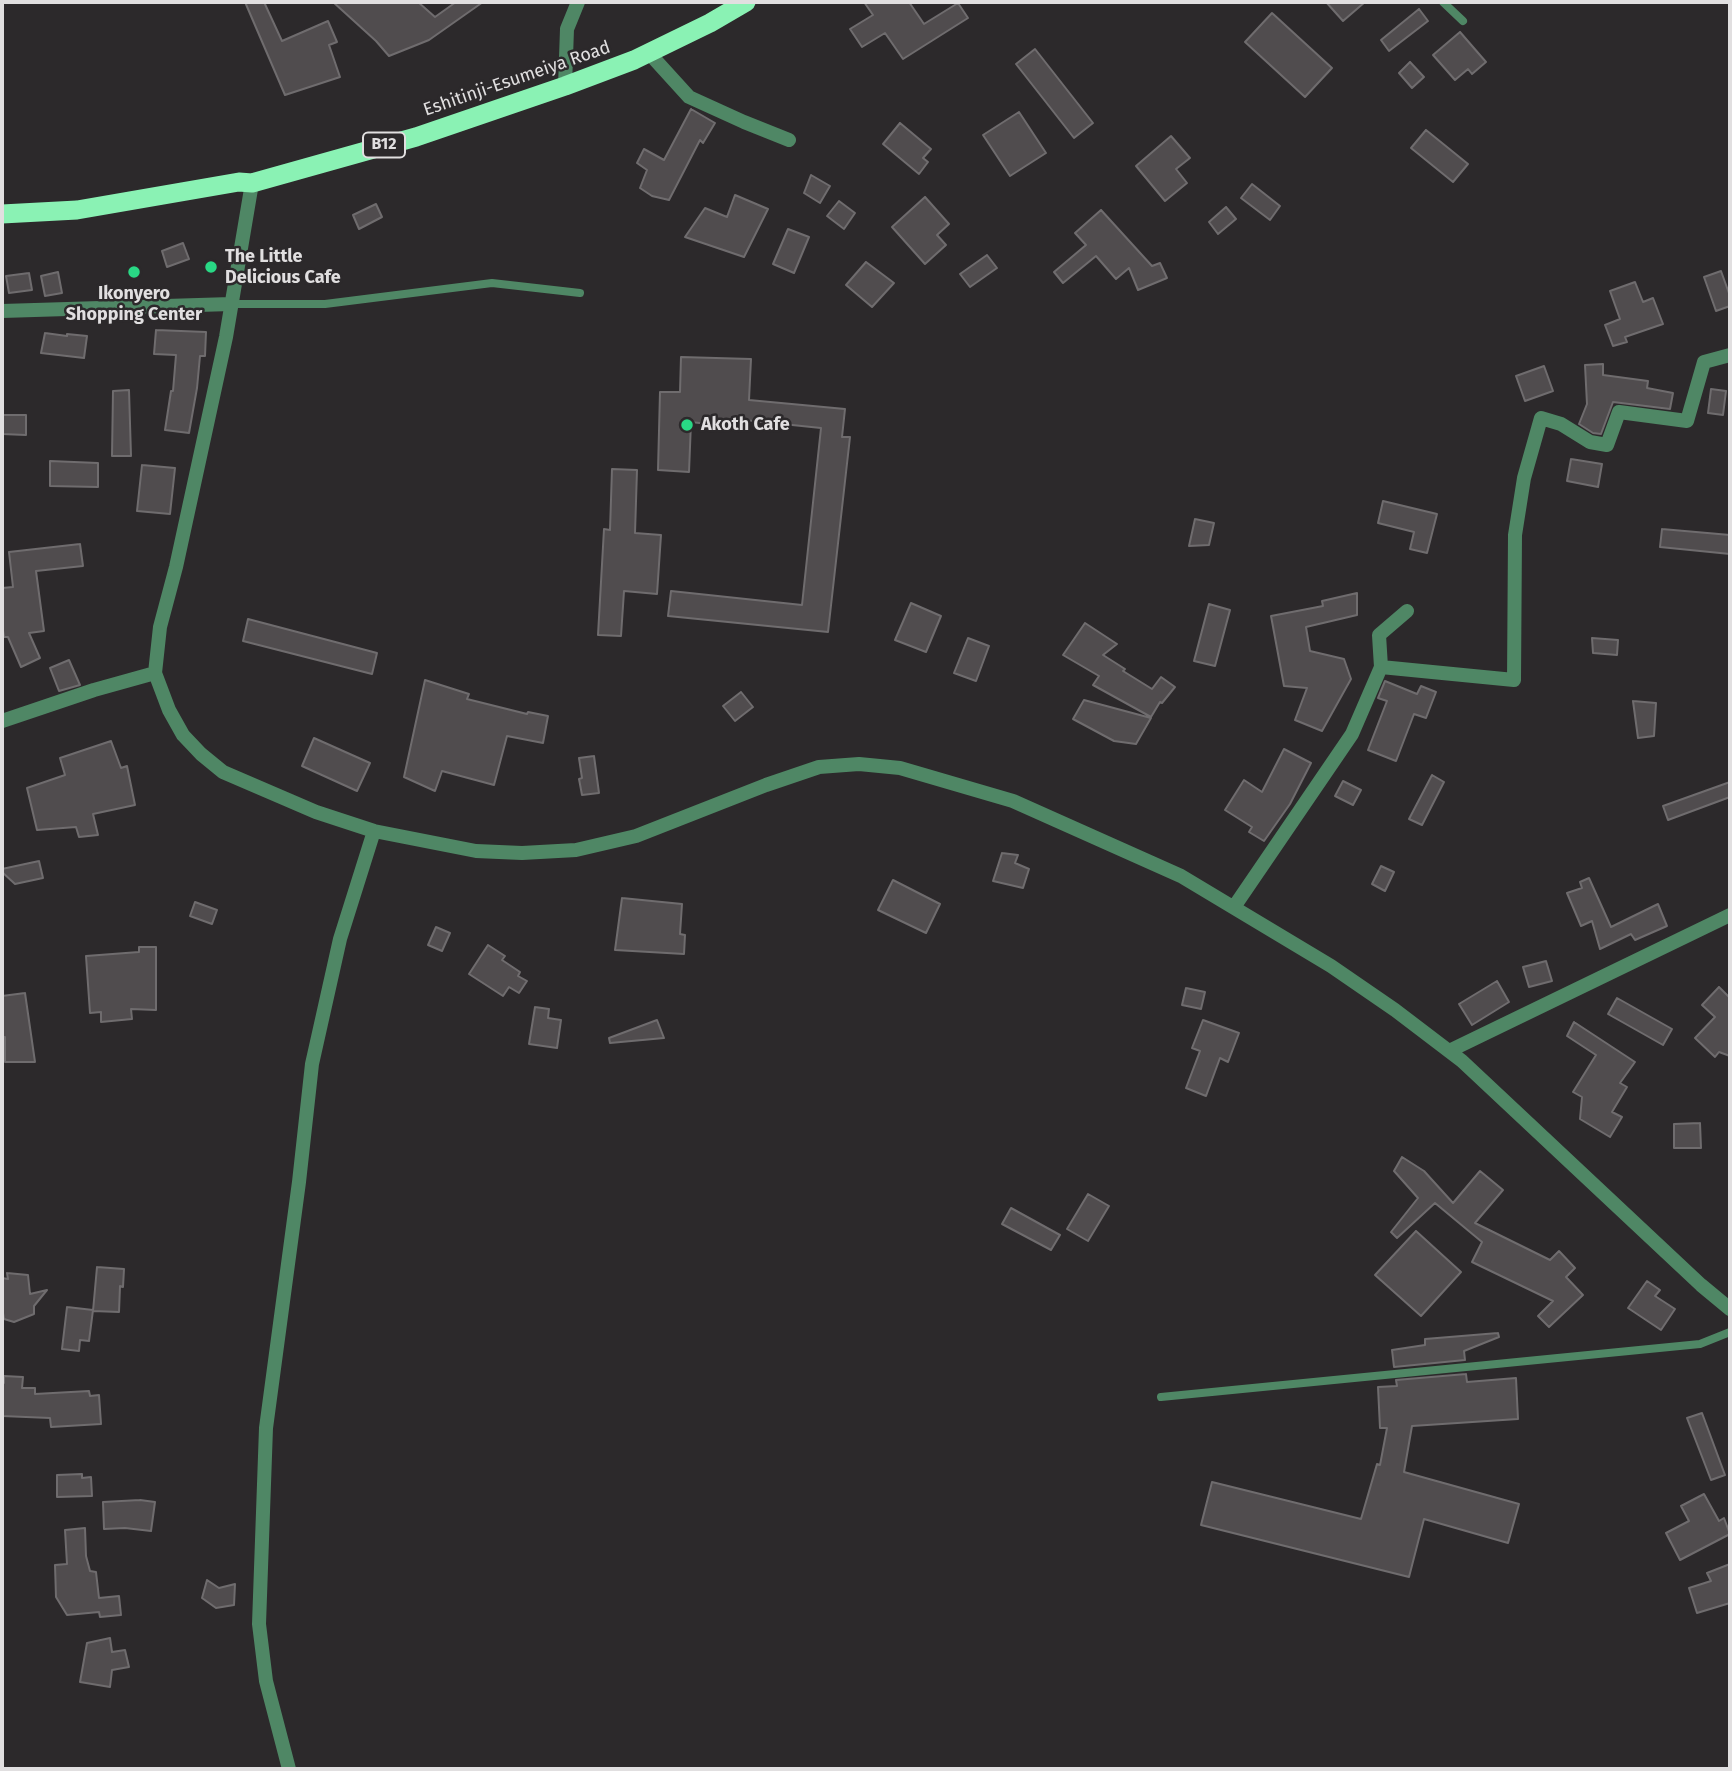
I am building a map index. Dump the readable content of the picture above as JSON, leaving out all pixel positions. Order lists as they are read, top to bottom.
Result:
{
  "streets": {
    "highway": ["Eshitinji-Esumeiya Road", "B12"]
  },
  "places": ["The Little Delicious Cafe", "Ikonyero Shopping Center", "Akoth Cafe"]
}
